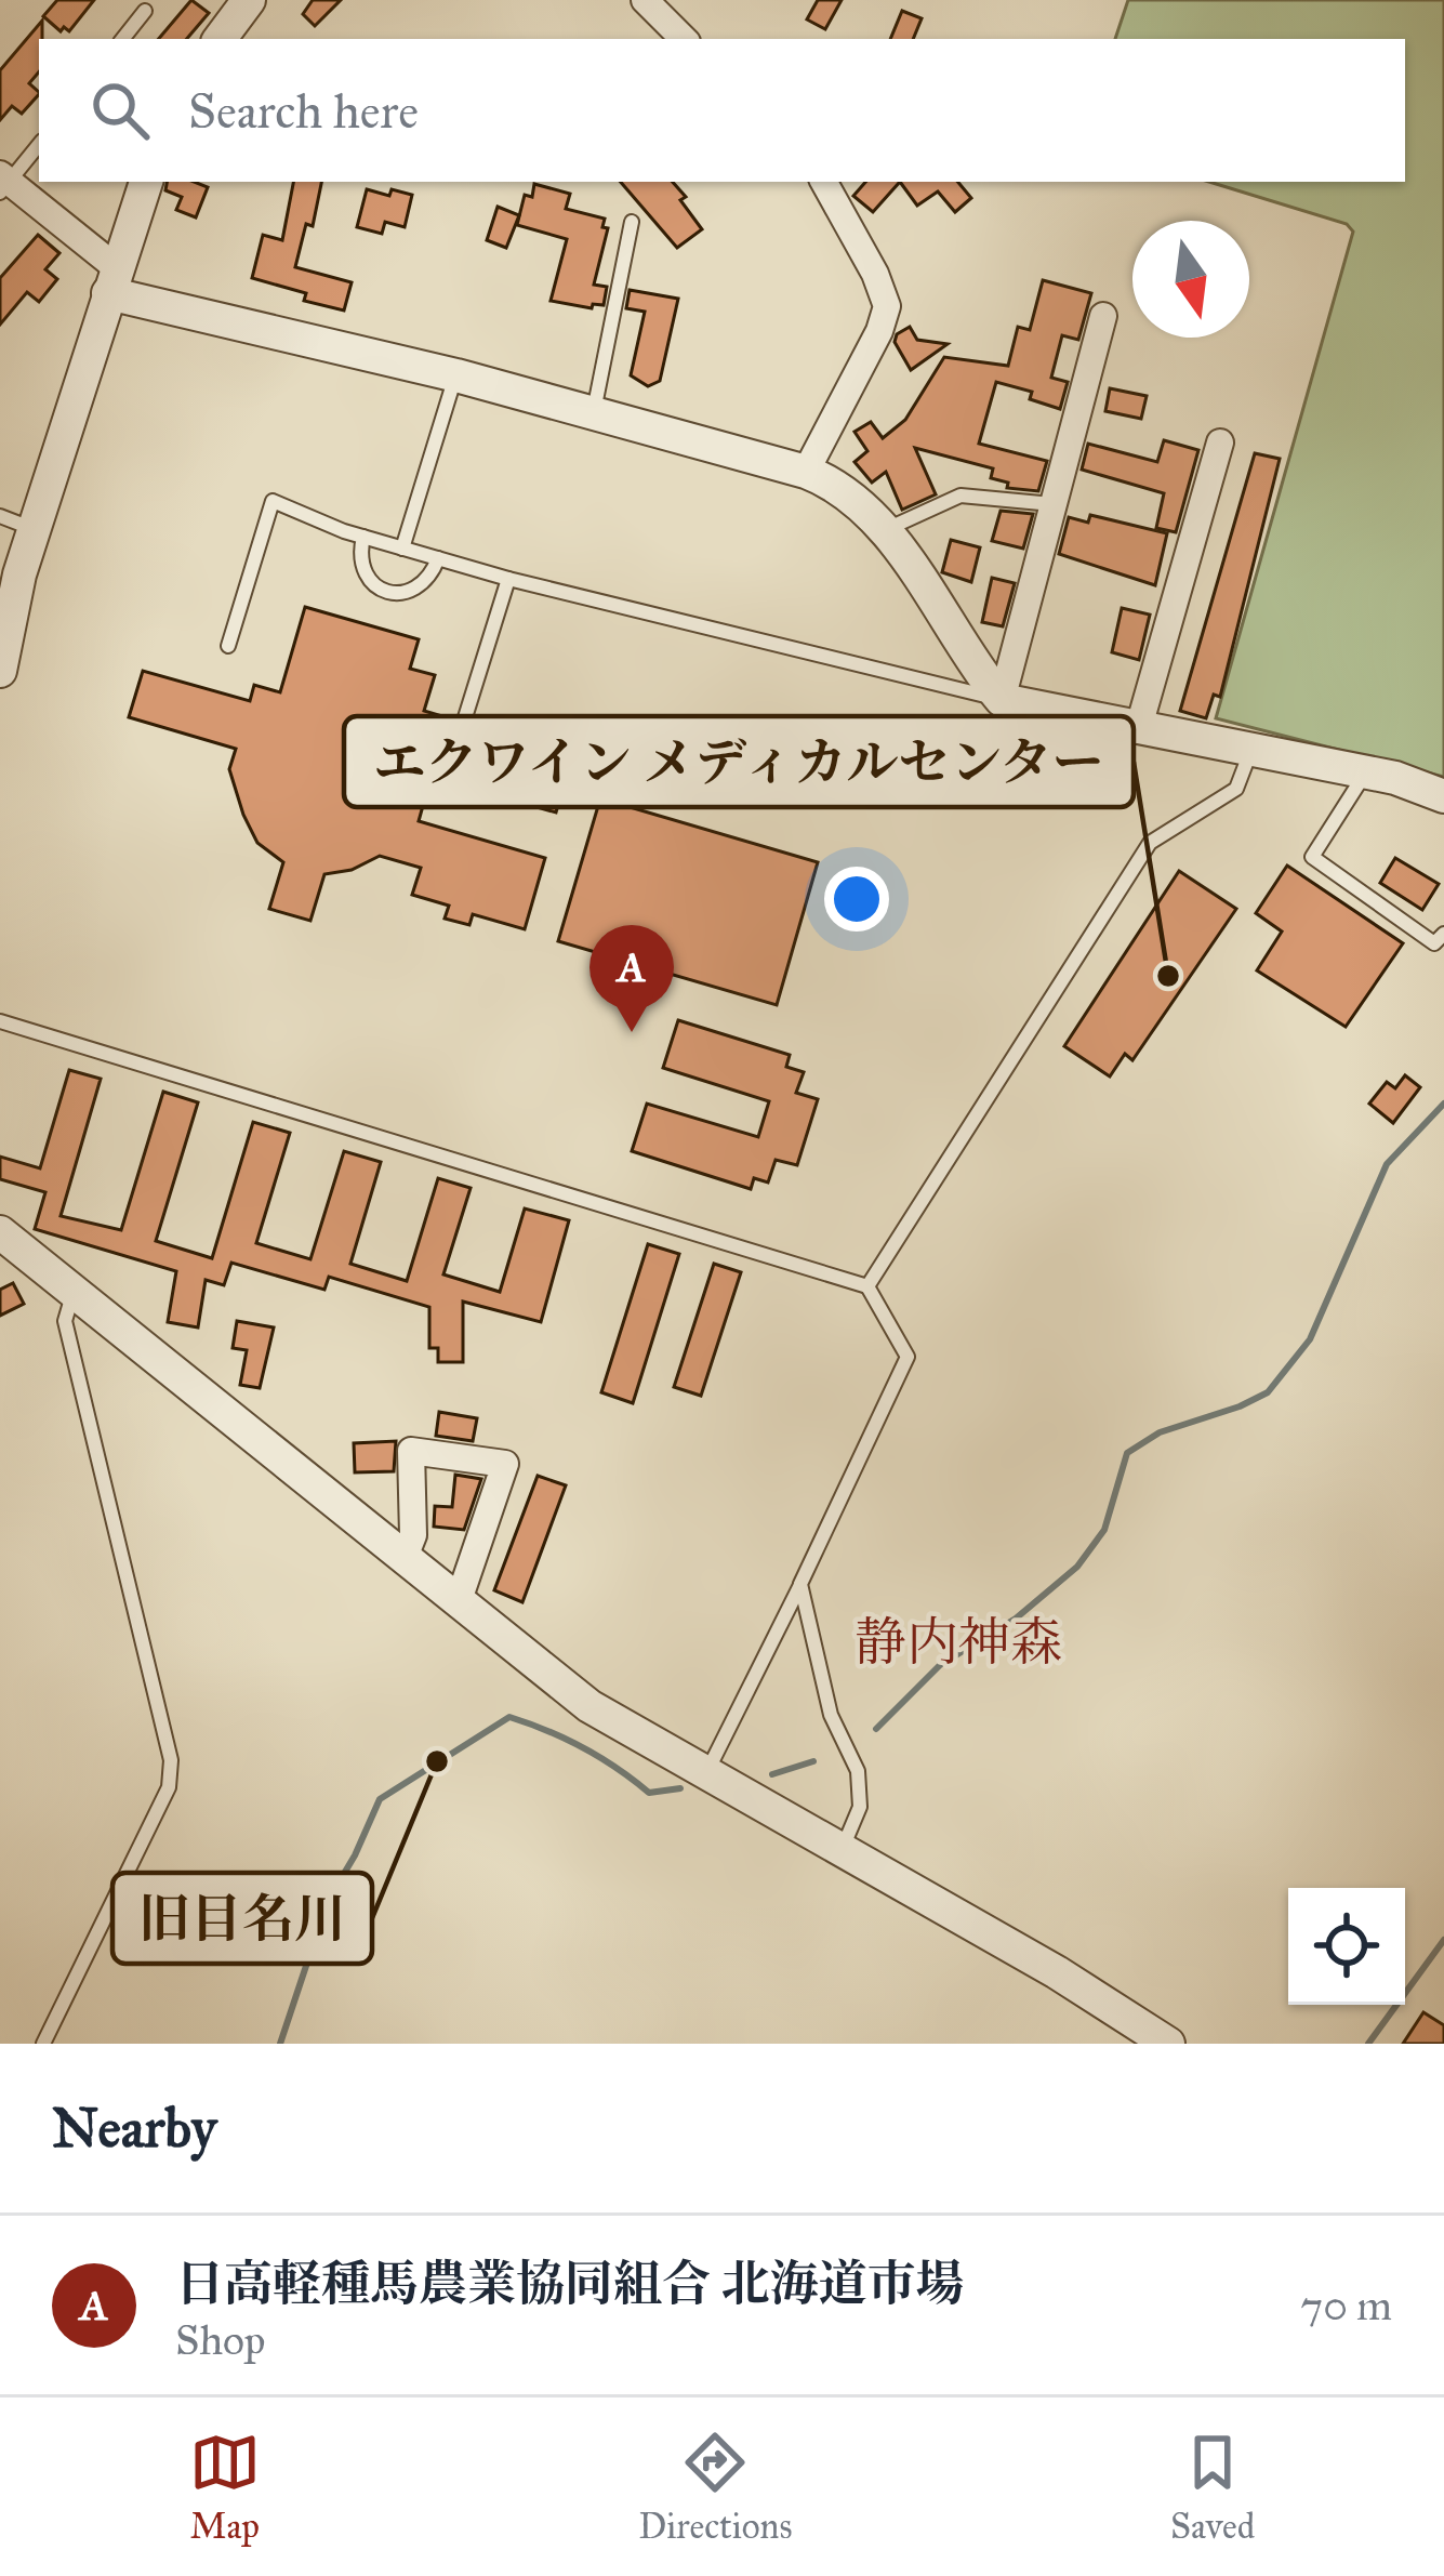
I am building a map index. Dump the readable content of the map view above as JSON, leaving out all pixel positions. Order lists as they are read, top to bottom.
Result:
{
  "districts": ["静内神森"],
  "places": ["エクワイン メディカルセンター", "旧目名川"],
  "north": "bottom",
  "page": {
    "search": "Search here",
    "pins": "A",
    "heading": "Nearby",
    "list": [
      {
        "mark": "A",
        "name": "日高軽種馬農業協同組合 北海道市場",
        "note": "Shop",
        "value": "70 m"
      }
    ],
    "nav": ["Map", "Directions", "Saved"]
  }
}
